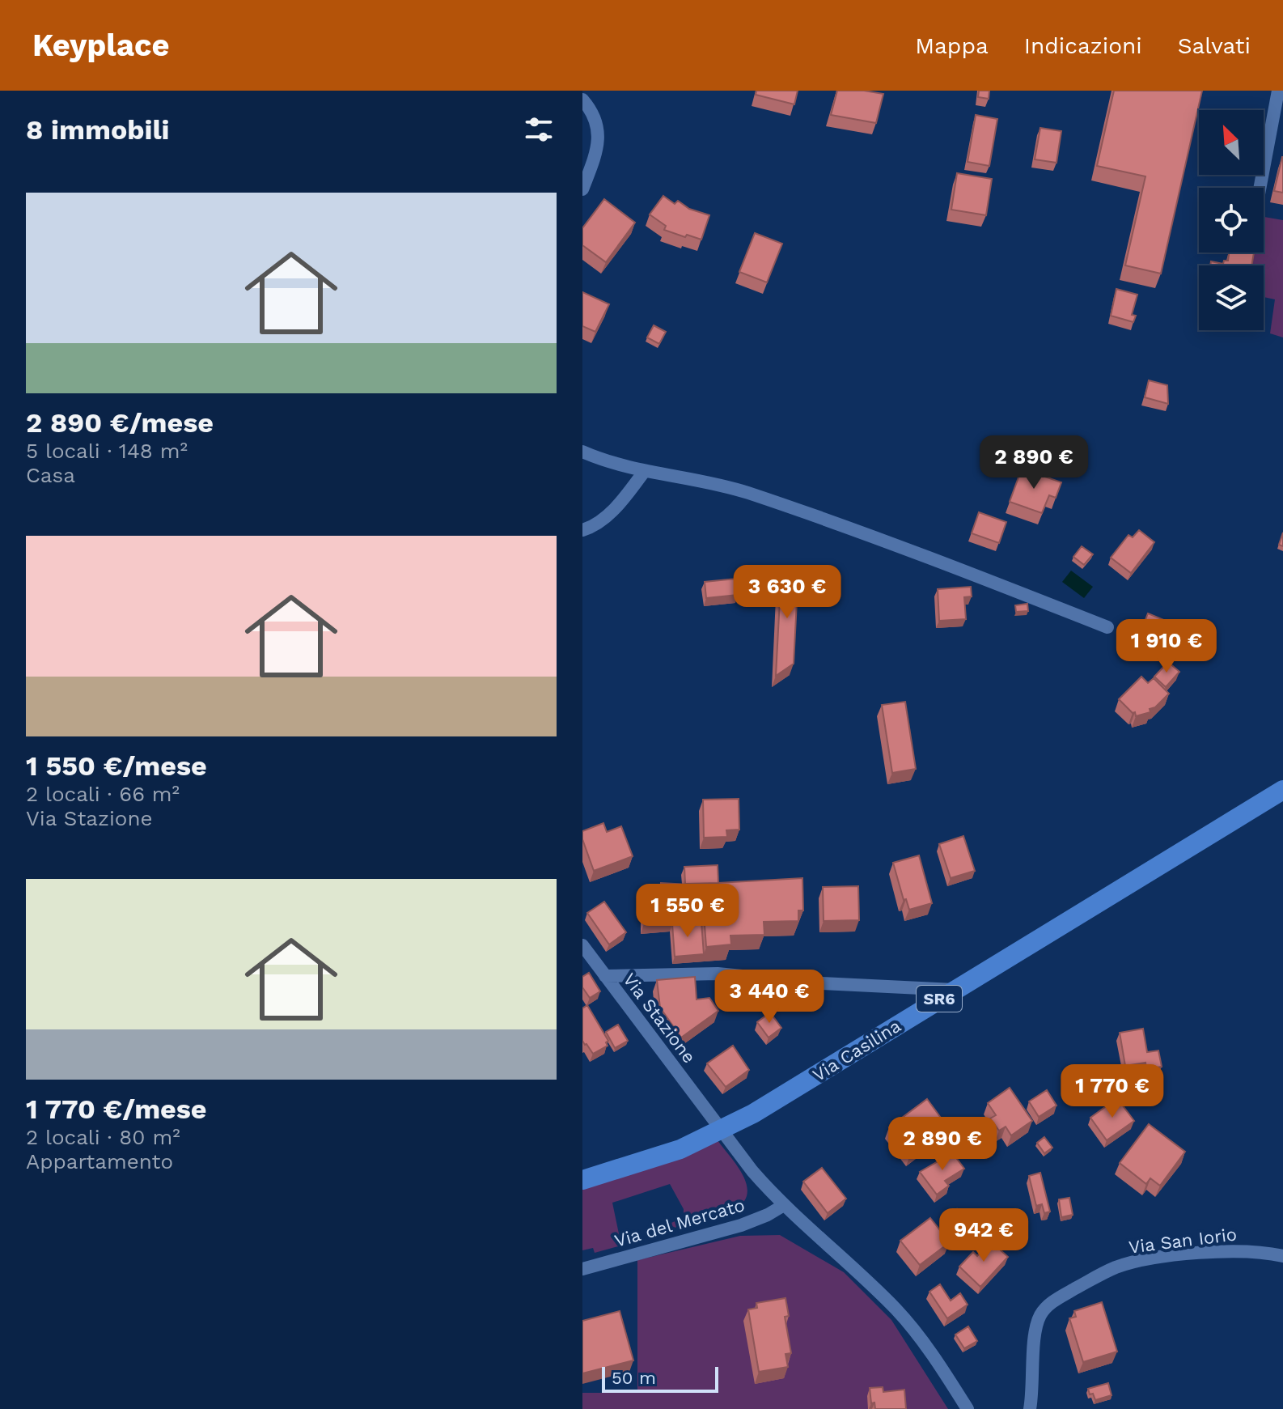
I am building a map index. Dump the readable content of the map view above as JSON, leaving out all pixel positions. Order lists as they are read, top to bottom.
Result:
{
  "streets": {
    "main road": ["SR6", "Via Casilina"],
    "street": ["Via Stazione", "Via del Mercato", "Via San Iorio"]
  },
  "crossings": [
    ["Via Stazione", "Via del Mercato"]
  ],
  "scale_bar": "50 m",
  "north": "top left",
  "page": {
    "header": "Keyplace",
    "nav": ["Mappa", "Indicazioni", "Salvati"],
    "heading": "8 immobili",
    "list": [
      {
        "name": "2 890 €/mese",
        "note": "5 locali · 148 m² · Casa"
      },
      {
        "name": "1 550 €/mese",
        "note": "2 locali · 66 m² · Via Stazione"
      },
      {
        "name": "1 770 €/mese",
        "note": "2 locali · 80 m² · Appartamento"
      }
    ],
    "price": [
      "2 890 €",
      "3 630 €",
      "1 910 €",
      "1 550 €",
      "3 440 €",
      "1 770 €",
      "2 890 €",
      "942 €"
    ],
    "scale": "50 m"
  }
}
